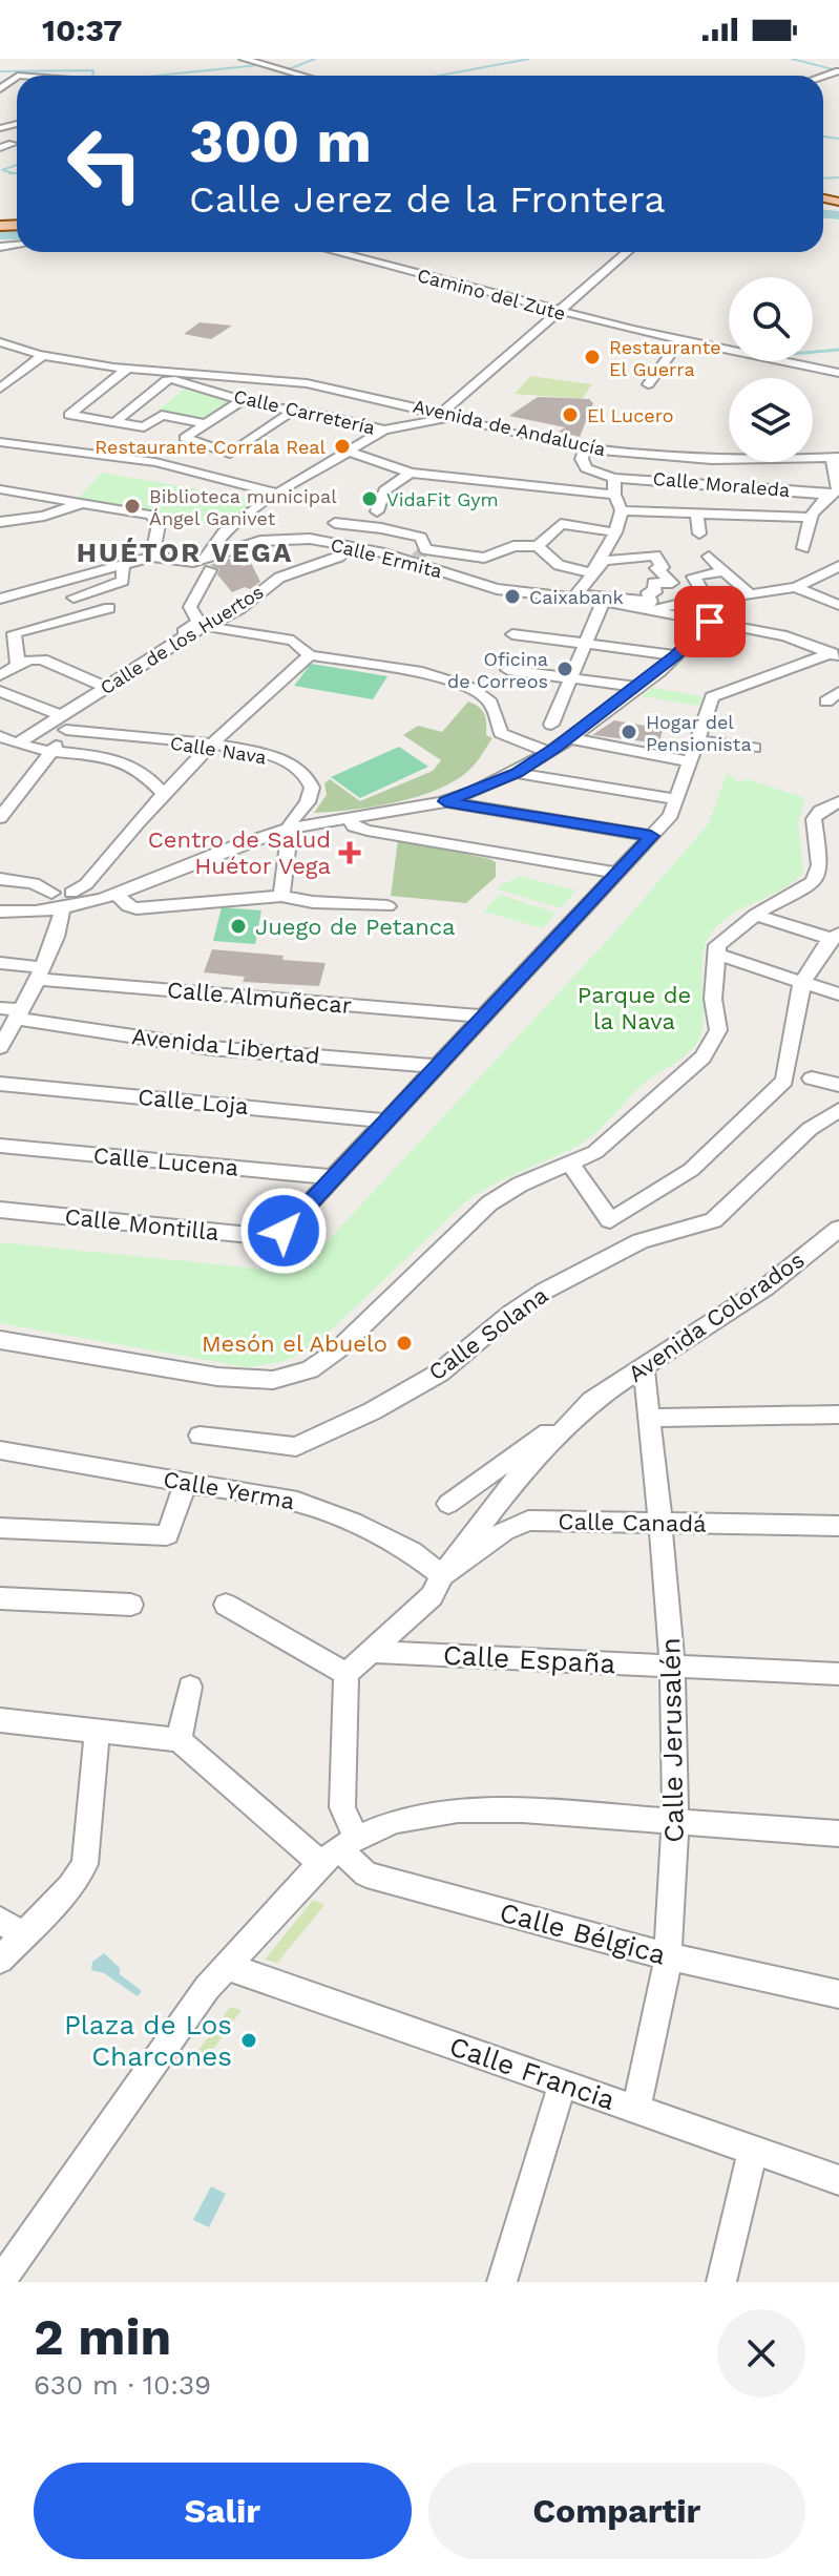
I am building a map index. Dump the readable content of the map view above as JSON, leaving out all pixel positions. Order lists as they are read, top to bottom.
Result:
{
  "streets": {
    "street": [
      "Camino del Zute",
      "Calle Carretería",
      "Avenida de Andalucía",
      "Calle Moraleda",
      "Calle Ermita",
      "Calle de los Huertos",
      "Calle Nava",
      "Calle Almuñecar",
      "Avenida Libertad",
      "Calle Loja",
      "Calle Lucena",
      "Calle Montilla",
      "Avenida Colorados",
      "Calle Solana",
      "Calle Yerma",
      "Calle Canadá",
      "Calle España",
      "Calle Jerusalén",
      "Calle Bélgica",
      "Calle Francia"
    ]
  },
  "crossings": [
    ["Calle Carretería", "Avenida de Andalucía"],
    ["Calle Ermita", "Calle de los Huertos"],
    ["Calle de los Huertos", "Calle Nava"],
    ["Calle Lucena", "Calle Montilla"],
    ["Avenida Colorados", "Calle Yerma"],
    ["Avenida Colorados", "Calle Canadá"],
    ["Avenida Colorados", "Calle España"],
    ["Avenida Colorados", "Calle Jerusalén"],
    ["Calle Yerma", "Calle Canadá"],
    ["Calle Canadá", "Calle Jerusalén"],
    ["Calle España", "Calle Jerusalén"],
    ["Calle Jerusalén", "Calle Bélgica"],
    ["Calle Jerusalén", "Calle Francia"]
  ],
  "districts": ["HUÉTOR VEGA"],
  "parks": ["Parque de la Nava"],
  "places": {
    "other": [
      "Restaurante El Guerra",
      "El Lucero",
      "Restaurante Corrala Real",
      "VidaFit Gym",
      "Biblioteca municipal Ángel Ganivet",
      "Caixabank",
      "Oficina de Correos",
      "Hogar del Pensionista",
      "Juego de Petanca",
      "Mesón el Abuelo",
      "Plaza de Los Charcones"
    ],
    "health": ["Centro de Salud Huétor Vega"]
  },
  "page": {
    "status": "10:37",
    "turn": ["300 m", "Calle Jerez de la Frontera"],
    "heading": ["2 min", "630 m · 10:39"],
    "buttons": ["Salir", "Compartir"]
  }
}
